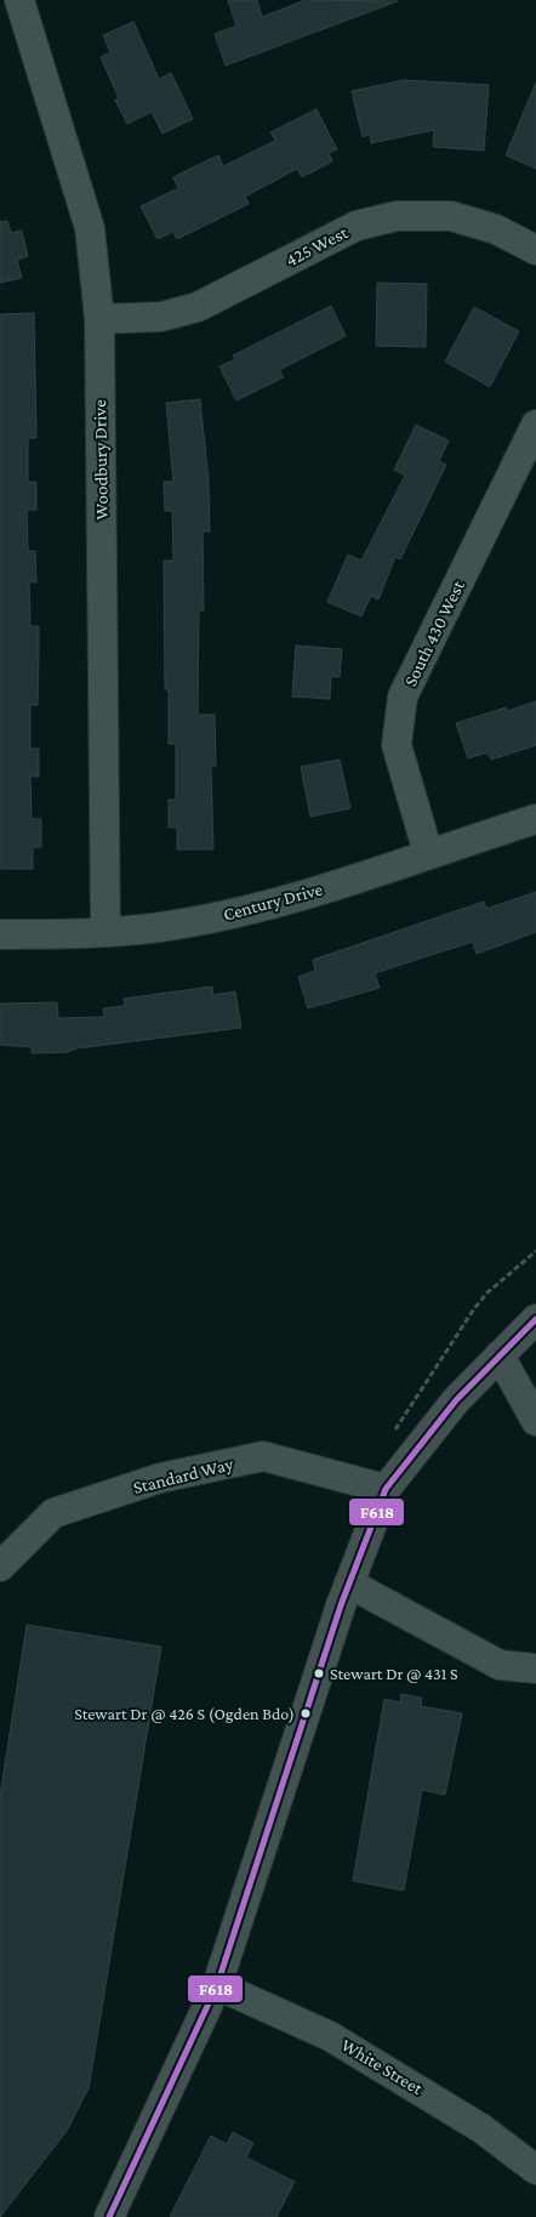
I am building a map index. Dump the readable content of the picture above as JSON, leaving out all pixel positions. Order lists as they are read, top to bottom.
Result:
{
  "streets": {
    "street": [
      "425 West",
      "Woodbury Drive",
      "South 430 West",
      "Century Drive",
      "Standard Way",
      "White Street"
    ]
  },
  "crossings": [
    ["425 West", "Woodbury Drive"],
    ["Woodbury Drive", "Century Drive"],
    ["South 430 West", "Century Drive"]
  ],
  "places": ["Stewart Dr @ 431 S", "Stewart Dr @ 426 S (Ogden Bdo)"],
  "lines": ["transit line F618"]
}
